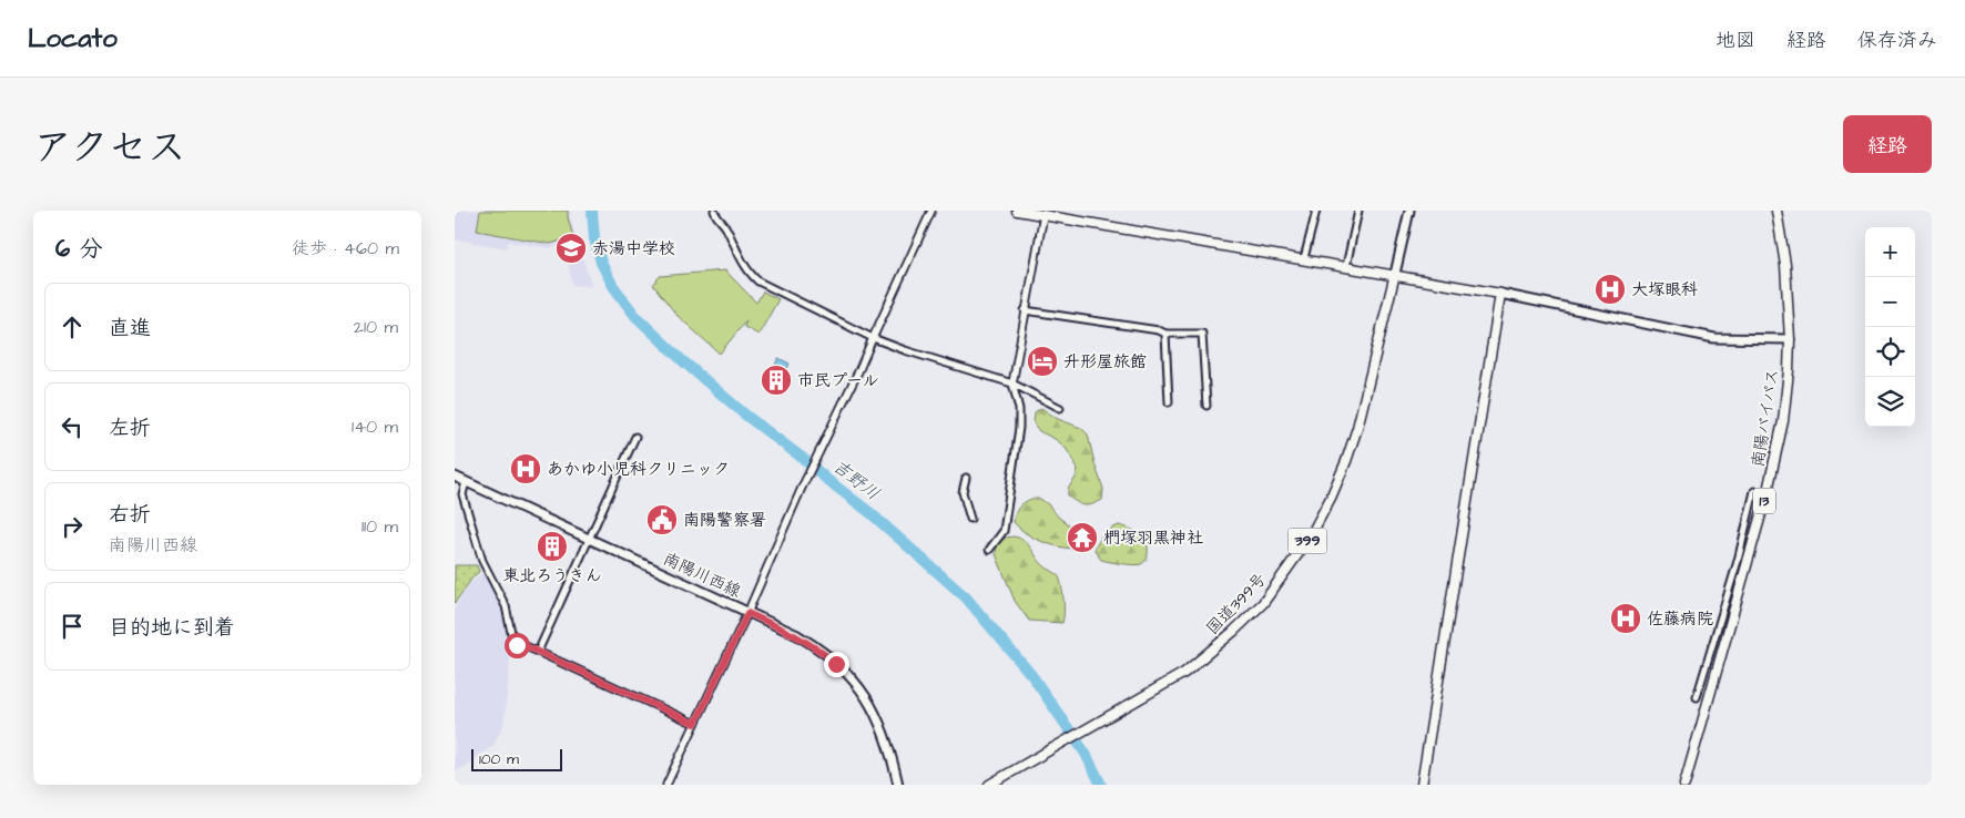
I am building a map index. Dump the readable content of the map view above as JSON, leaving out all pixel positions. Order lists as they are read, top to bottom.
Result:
{
  "streets": {
    "highway": [
      "南陽バイパス",
      "13",
      "399",
      "国道399号"
    ],
    "main road": ["南陽川西線"]
  },
  "water": ["吉野川"],
  "places": {
    "school or university": ["赤湯中学校"],
    "hospital": ["大塚眼科", "あかゆ小児科クリニック", "佐藤病院"],
    "hotel": ["升形屋旅館"],
    "building": ["市民プール", "東北ろうきん"],
    "public building": ["南陽警察署"],
    "temple": ["椚塚羽黒神社"]
  },
  "scale_bar": "100 m",
  "page": {
    "header": "Locato",
    "nav": ["地図", "経路", "保存済み"],
    "title": "アクセス",
    "buttons": "経路",
    "heading": ["6 分", "徒歩 · 460 m"],
    "map_buttons": ["+", "−"],
    "list": [
      ["直進", "210 m"],
      ["左折", "140 m"],
      ["右折", "南陽川西線", "110 m"],
      "目的地に到着"
    ],
    "scale": "100 m"
  }
}
